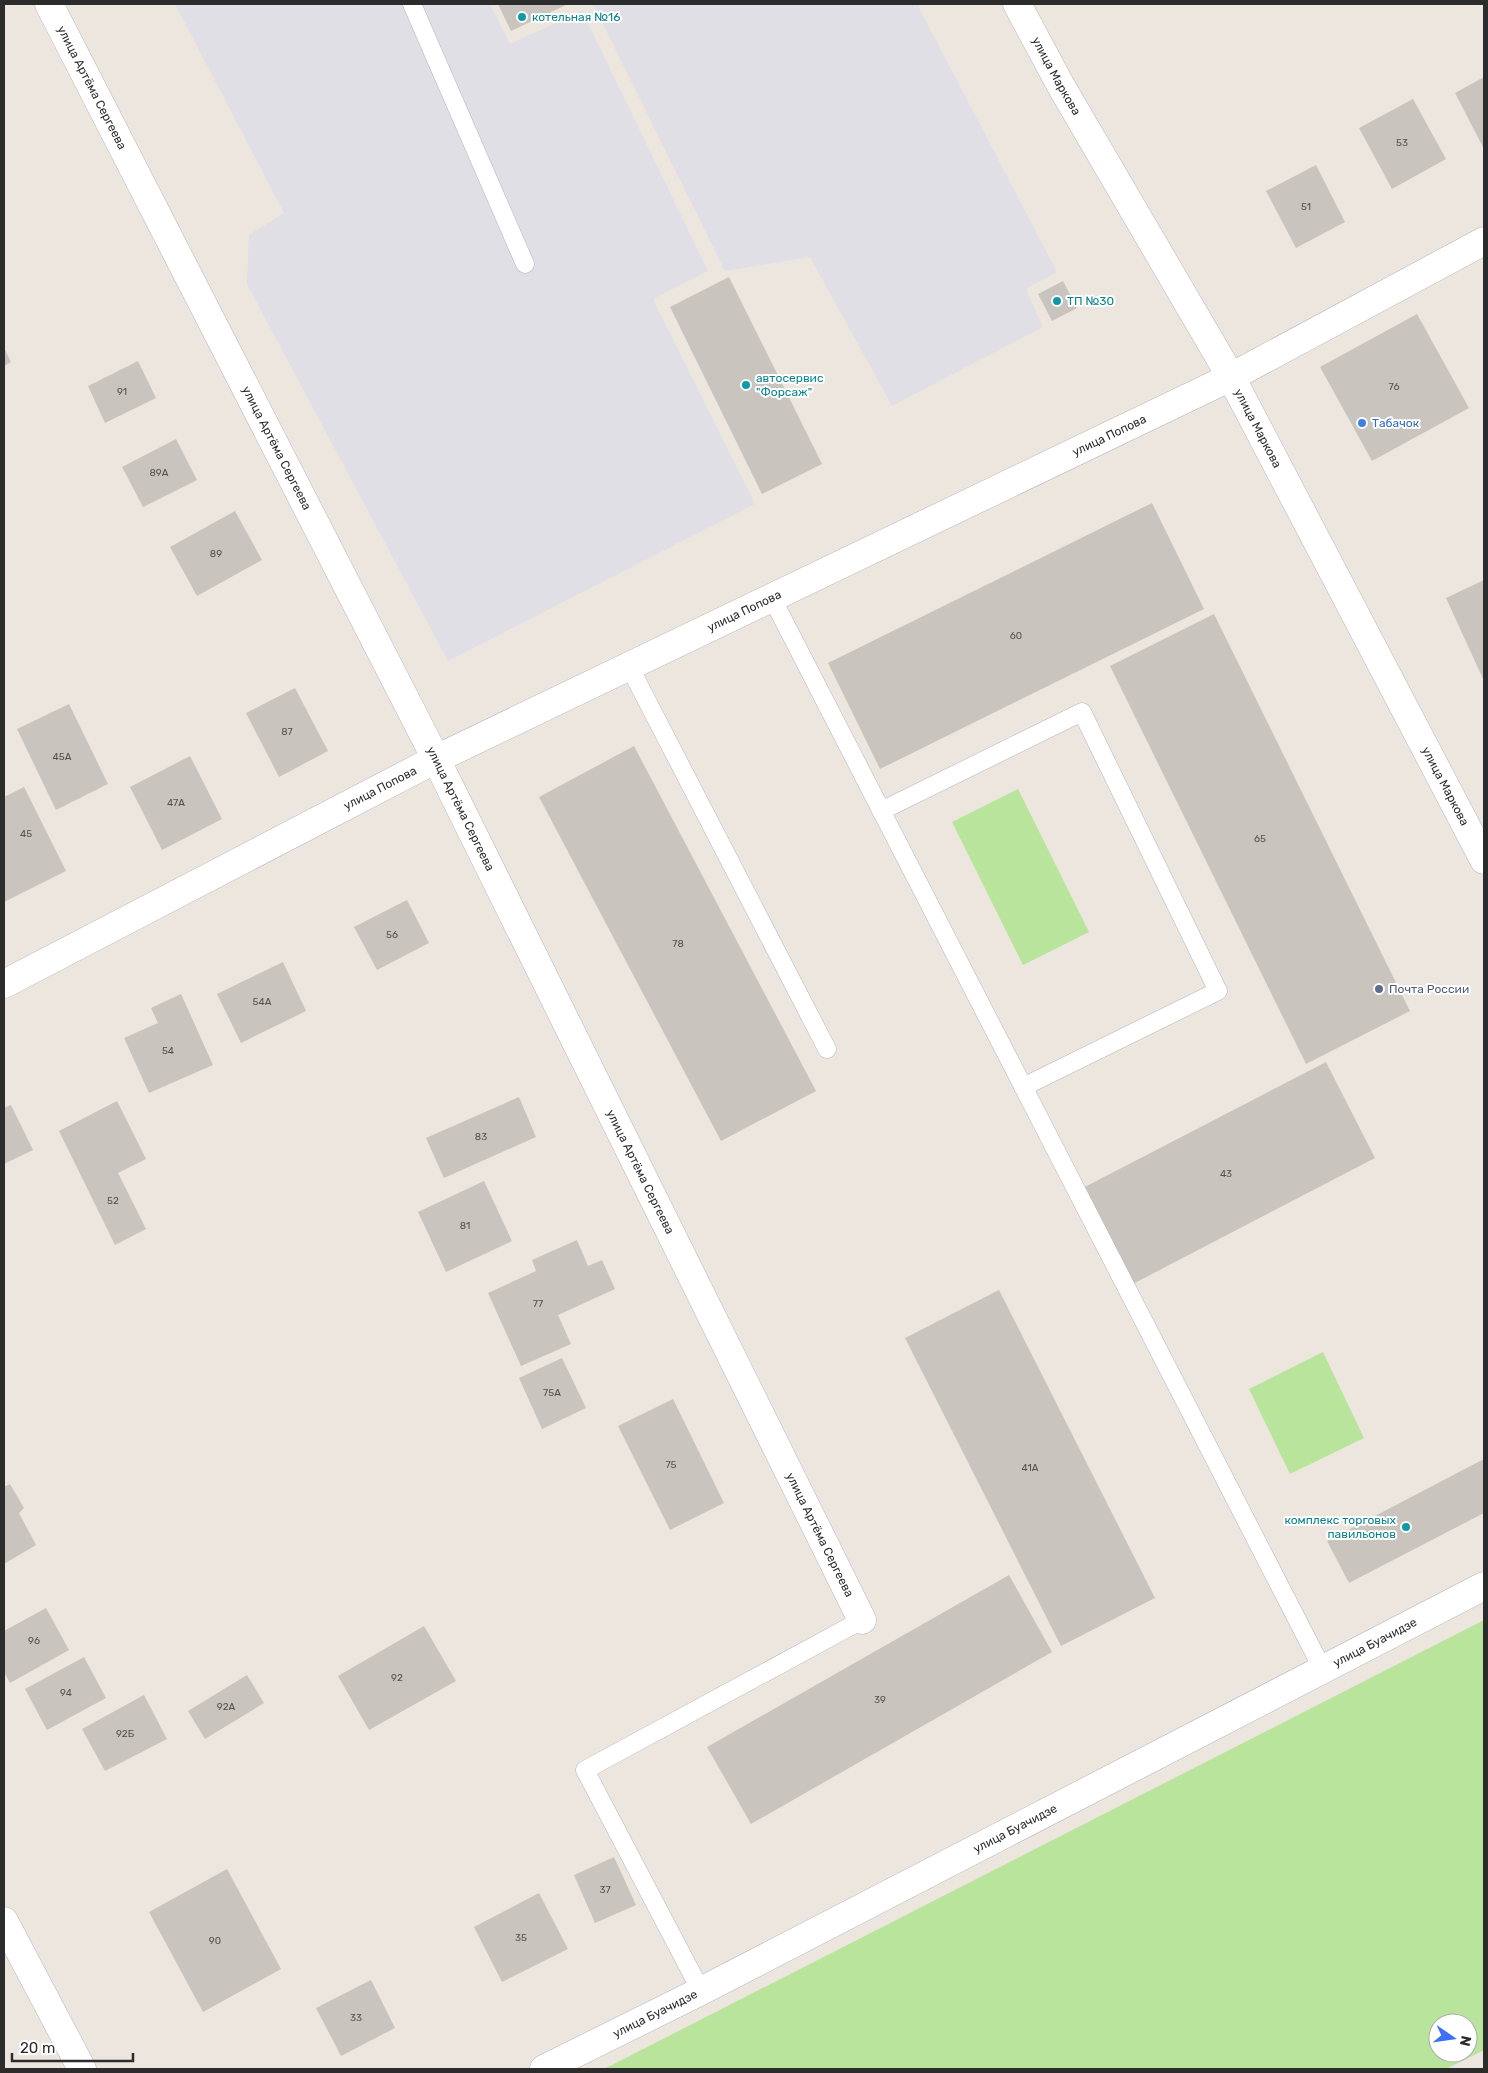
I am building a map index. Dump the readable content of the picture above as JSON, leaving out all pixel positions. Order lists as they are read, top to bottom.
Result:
{
  "streets": {
    "street": [
      "улица Маркова",
      "улица Артёма Сергеева",
      "улица Попова",
      "улица Буачидзе"
    ]
  },
  "crossings": [
    ["улица Маркова", "улица Попова"],
    ["улица Артёма Сергеева", "улица Попова"]
  ],
  "places": [
    "котельная №16",
    "ТП №30",
    "автосервис \"Форсаж\"",
    "Табачок",
    "Почта России",
    "комплекс торговых павильонов"
  ],
  "house_numbers": [
    "53",
    "51",
    "76",
    "91",
    "89А",
    "89",
    "60",
    "87",
    "45А",
    "47А",
    "45",
    "65",
    "56",
    "78",
    "54А",
    "54",
    "83",
    "43",
    "52",
    "81",
    "77",
    "75А",
    "75",
    "41А",
    "96",
    "92",
    "94",
    "39",
    "92А",
    "92Б",
    "37",
    "35",
    "90",
    "33"
  ],
  "scale_bar": "20 m",
  "north": "right"
}
